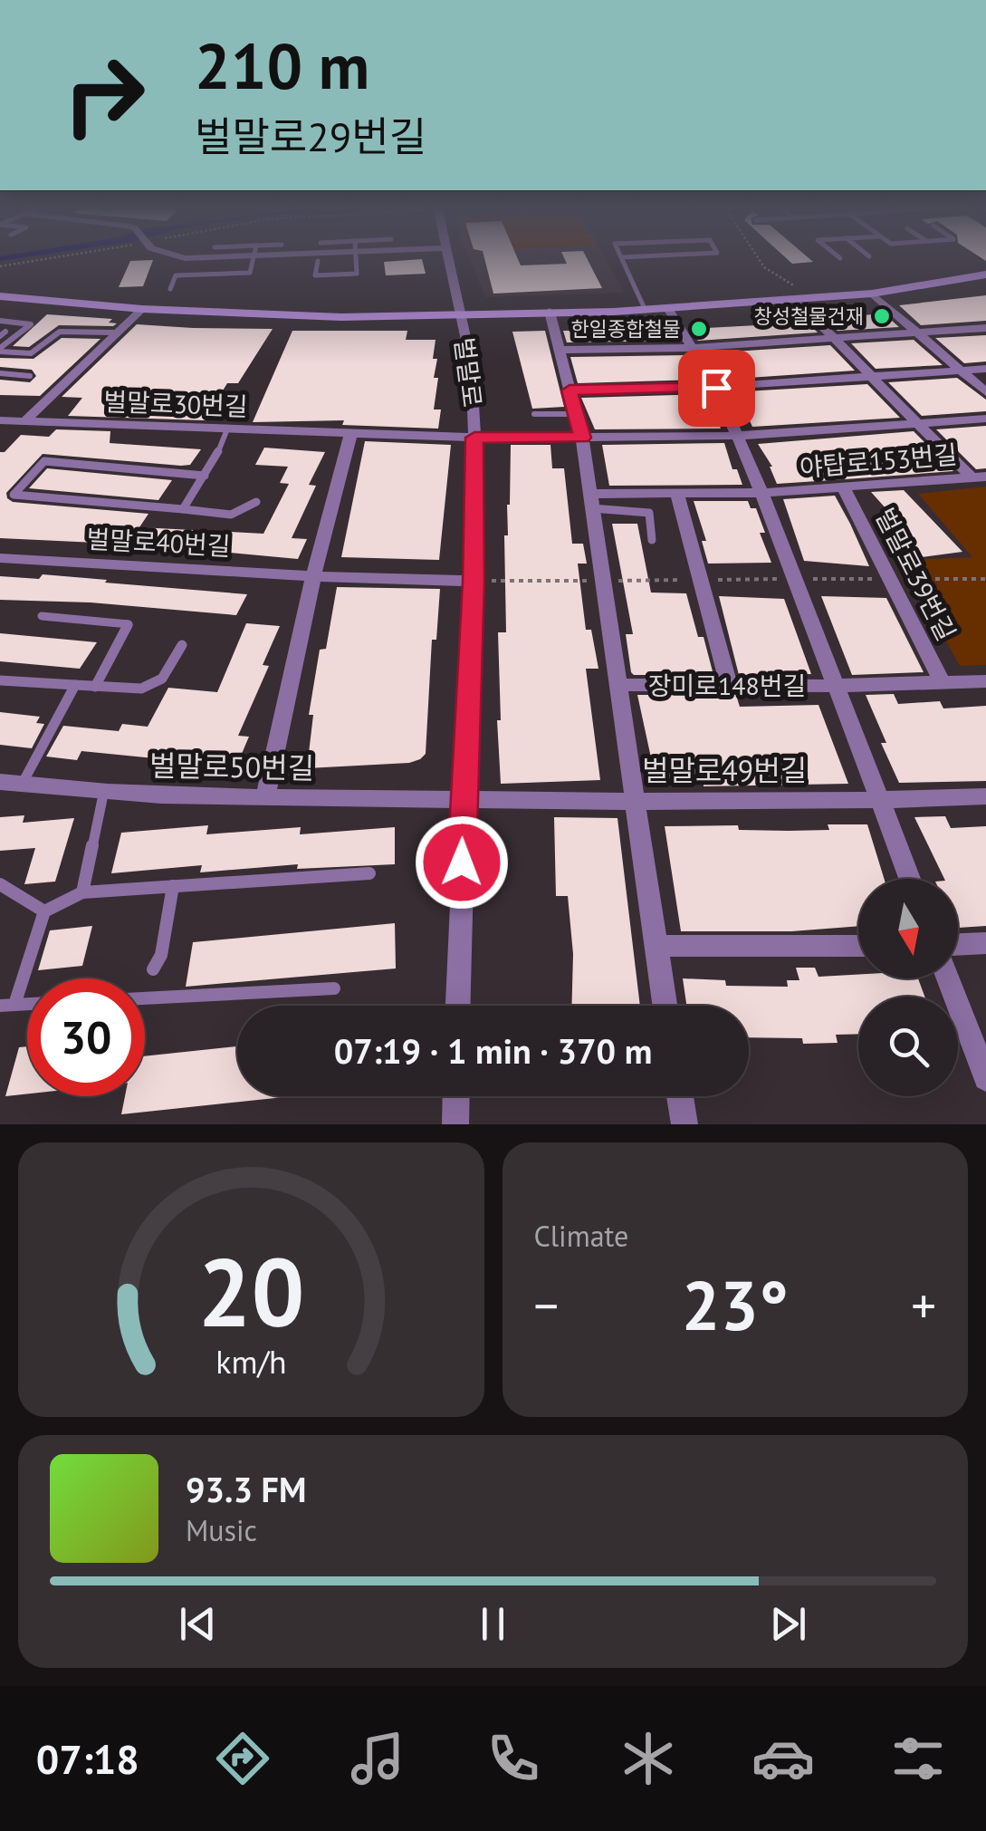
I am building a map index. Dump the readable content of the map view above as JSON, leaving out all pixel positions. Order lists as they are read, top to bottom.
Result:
{
  "streets": {
    "street": [
      "벌말로",
      "벌말로30번길",
      "야탑로153번길",
      "벌말로40번길",
      "벌말로39번길",
      "장미로148번길",
      "벌말로50번길",
      "벌말로49번길"
    ]
  },
  "crossings": [
    ["벌말로", "벌말로30번길"],
    ["벌말로", "벌말로40번길"],
    ["벌말로", "벌말로50번길"],
    ["벌말로", "벌말로49번길"],
    ["벌말로30번길", "야탑로153번길"],
    ["벌말로30번길", "장미로148번길"],
    ["야탑로153번길", "벌말로39번길"],
    ["야탑로153번길", "장미로148번길"],
    ["장미로148번길", "벌말로49번길"],
    ["벌말로50번길", "벌말로49번길"]
  ],
  "places": ["창성철물건재", "한일종합철물"],
  "north": "bottom",
  "page": {
    "turn": ["210 m", "벌말로29번길"],
    "limit": "30",
    "trip": "07:19 · 1 min · 370 m",
    "tile": "Climate",
    "heat": ["−", "23°", "+"],
    "song": ["93.3 FM", "Music"],
    "tabs": "07:18",
    "gauge": ["20", "km/h"]
  }
}
